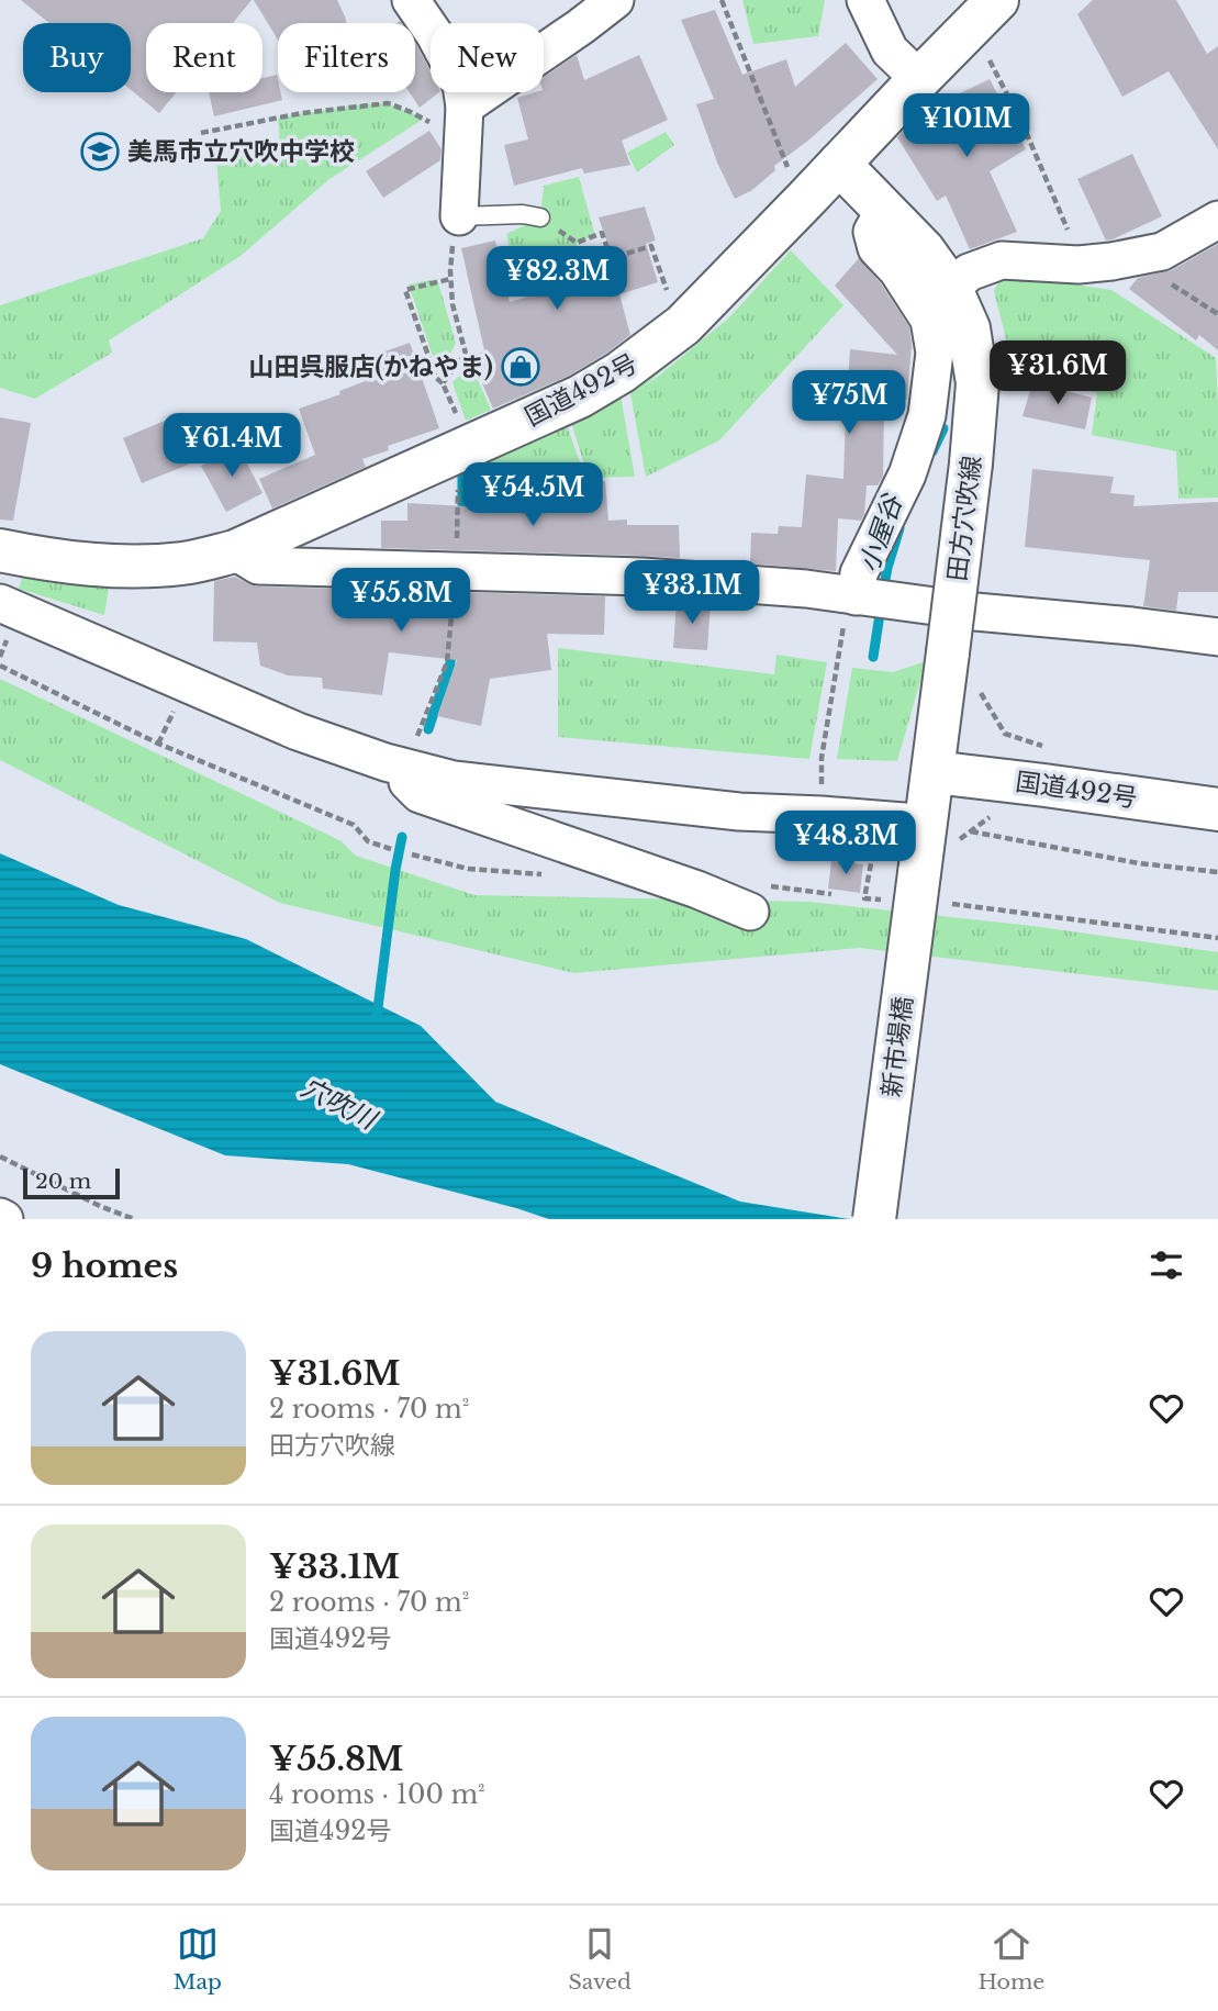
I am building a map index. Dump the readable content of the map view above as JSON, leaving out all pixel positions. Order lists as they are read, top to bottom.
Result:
{
  "streets": {
    "main road": ["国道492号", "田方穴吹線", "新市場橋"]
  },
  "crossings": [
    ["国道492号", "田方穴吹線"],
    ["田方穴吹線", "新市場橋"]
  ],
  "water": ["小屋谷", "穴吹川"],
  "places": {
    "school or university": ["美馬市立穴吹中学校"],
    "shop": ["山田呉服店(かねやま)"]
  },
  "scale_bar": "20 m",
  "page": {
    "chip": [
      "Buy",
      "Rent",
      "Filters",
      "New"
    ],
    "price": [
      "¥101M",
      "¥82.3M",
      "¥31.6M",
      "¥75M",
      "¥61.4M",
      "¥54.5M",
      "¥33.1M",
      "¥55.8M",
      "¥48.3M"
    ],
    "scale": "20 m",
    "heading": "9 homes",
    "list": [
      {
        "name": "¥31.6M",
        "note": "2 rooms · 70 m² · 田方穴吹線"
      },
      {
        "name": "¥33.1M",
        "note": "2 rooms · 70 m² · 国道492号"
      },
      {
        "name": "¥55.8M",
        "note": "4 rooms · 100 m² · 国道492号"
      }
    ],
    "tabs": ["Map", "Saved", "Home"]
  }
}
